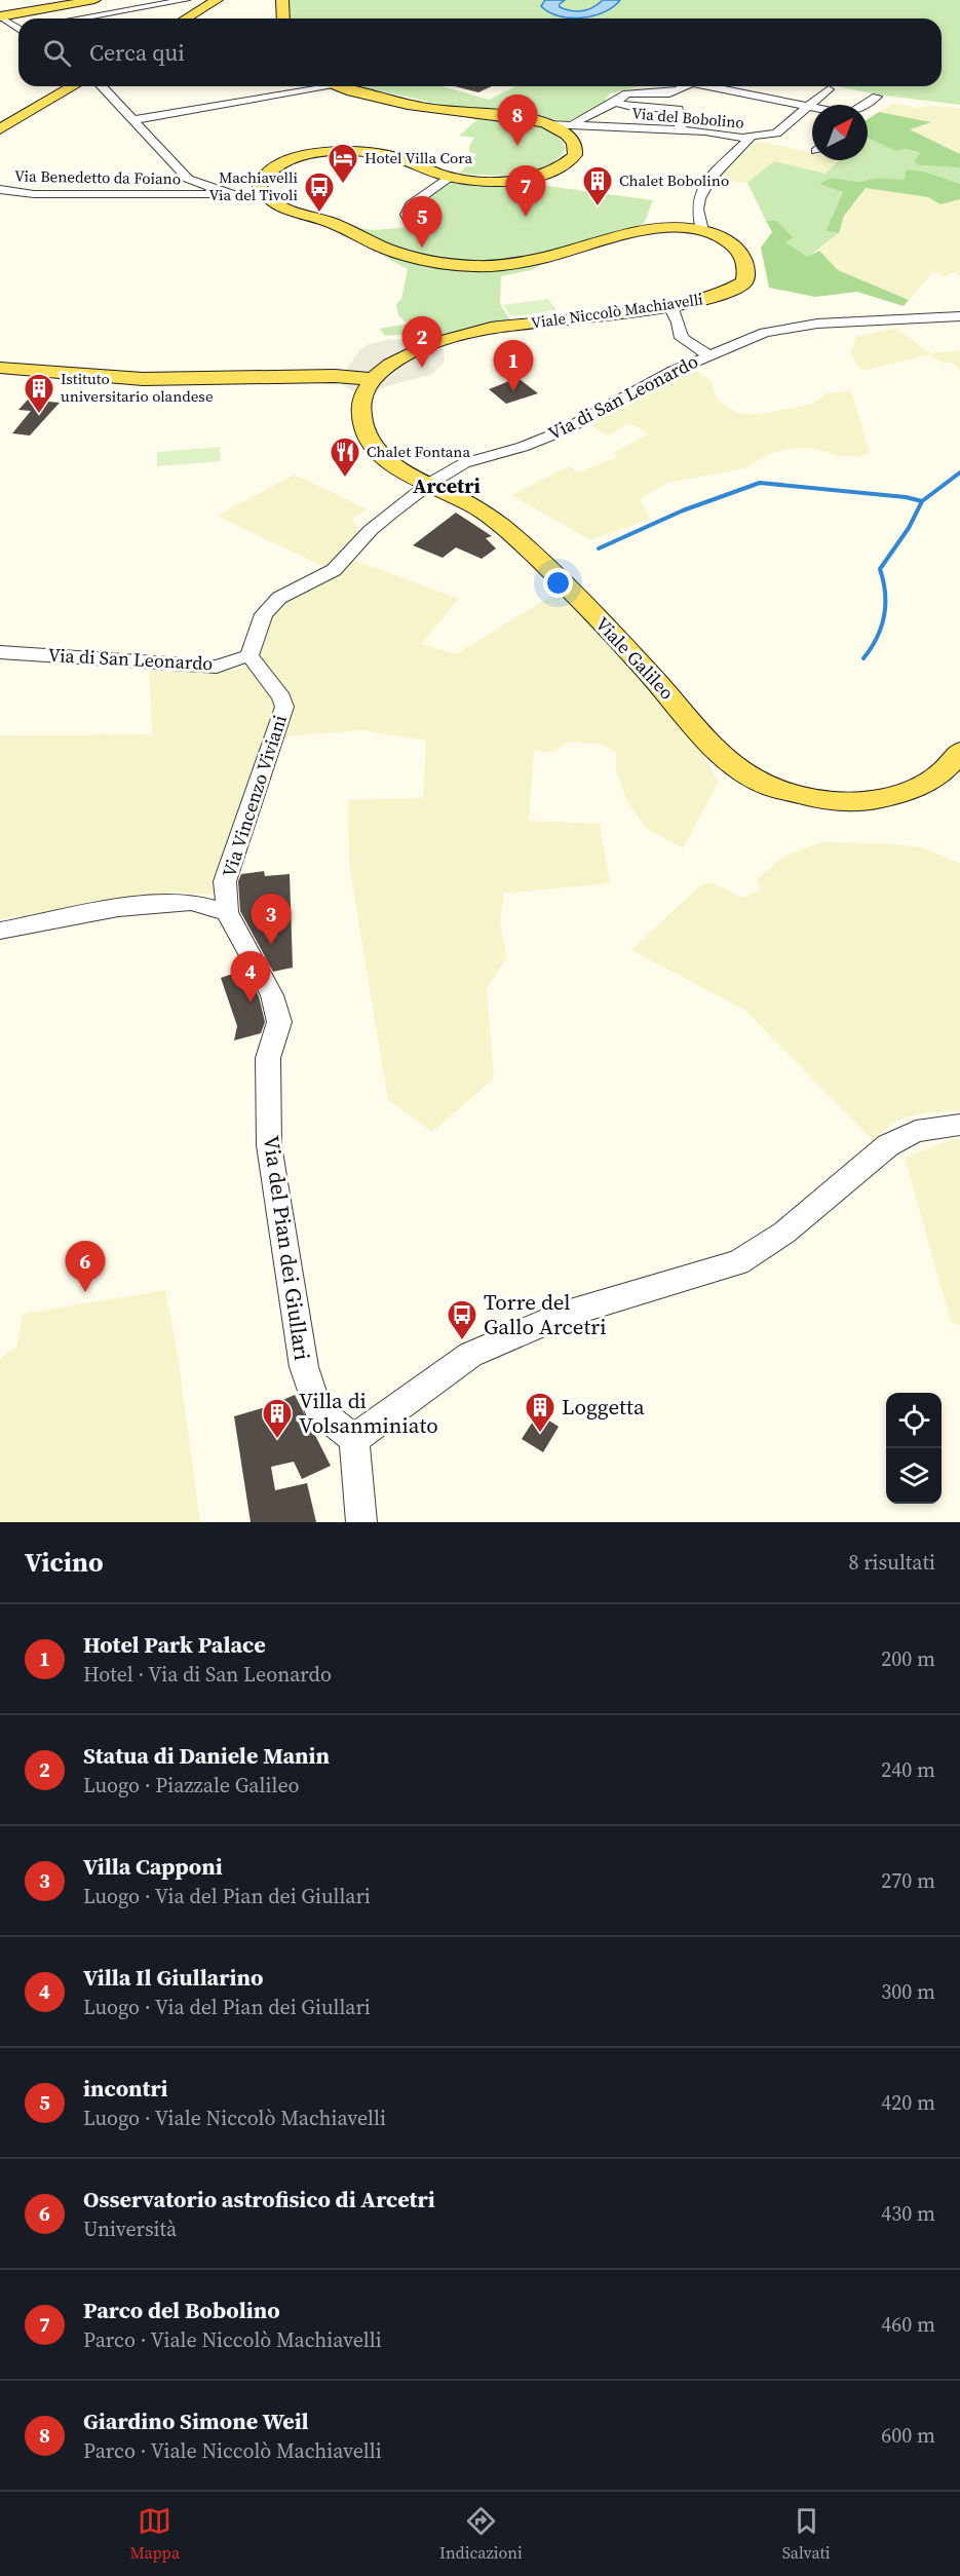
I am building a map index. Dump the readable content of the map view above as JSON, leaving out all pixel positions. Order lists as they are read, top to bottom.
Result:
{
  "streets": {
    "main road": ["Viale Niccolò Machiavelli", "Viale Galileo"],
    "street": [
      "Via del Bobolino",
      "Via Benedetto da Foiano",
      "Via di San Leonardo",
      "Via Vincenzo Viviani",
      "Via del Pian dei Giullari"
    ]
  },
  "crossings": [
    ["Via del Bobolino", "Viale Niccolò Machiavelli"],
    ["Viale Niccolò Machiavelli", "Viale Galileo"],
    ["Via di San Leonardo", "Viale Galileo"],
    ["Via di San Leonardo", "Via Vincenzo Viviani"],
    ["Via Vincenzo Viviani", "Via del Pian dei Giullari"]
  ],
  "districts": ["Arcetri"],
  "places": {
    "hotel": ["Hotel Villa Cora"],
    "building": [
      "Chalet Bobolino",
      "Istituto universitario olandese",
      "Loggetta",
      "Villa di Volsanminiato"
    ],
    "bus stop": ["Machiavelli Via del Tivoli", "Torre del Gallo Arcetri"],
    "restaurant": ["Chalet Fontana"]
  },
  "north": "top right",
  "page": {
    "search": "Cerca qui",
    "pins": [
      "8",
      "7",
      "5",
      "2",
      "1",
      "3",
      "4",
      "6"
    ],
    "heading": ["Vicino", "8 risultati"],
    "list": [
      {
        "mark": "1",
        "name": "Hotel Park Palace",
        "note": "Hotel · Via di San Leonardo",
        "value": "200 m"
      },
      {
        "mark": "2",
        "name": "Statua di Daniele Manin",
        "note": "Luogo · Piazzale Galileo",
        "value": "240 m"
      },
      {
        "mark": "3",
        "name": "Villa Capponi",
        "note": "Luogo · Via del Pian dei Giullari",
        "value": "270 m"
      },
      {
        "mark": "4",
        "name": "Villa Il Giullarino",
        "note": "Luogo · Via del Pian dei Giullari",
        "value": "300 m"
      },
      {
        "mark": "5",
        "name": "incontri",
        "note": "Luogo · Viale Niccolò Machiavelli",
        "value": "420 m"
      },
      {
        "mark": "6",
        "name": "Osservatorio astrofisico di Arcetri",
        "note": "Università",
        "value": "430 m"
      },
      {
        "mark": "7",
        "name": "Parco del Bobolino",
        "note": "Parco · Viale Niccolò Machiavelli",
        "value": "460 m"
      },
      {
        "mark": "8",
        "name": "Giardino Simone Weil",
        "note": "Parco · Viale Niccolò Machiavelli",
        "value": "600 m"
      }
    ],
    "nav": ["Mappa", "Indicazioni", "Salvati"]
  }
}
